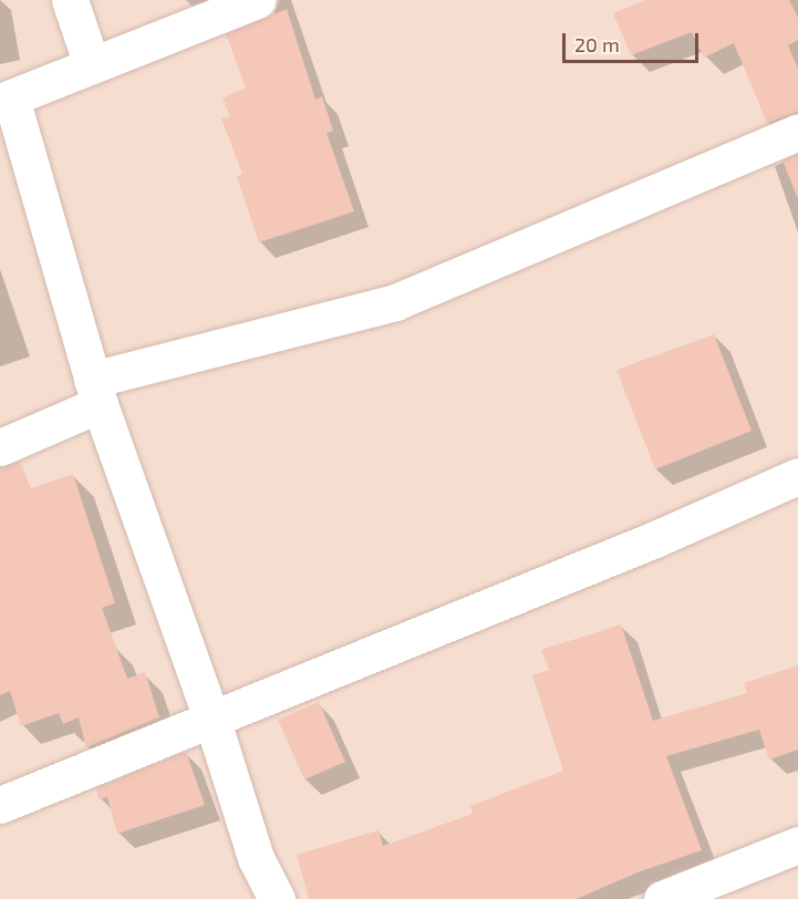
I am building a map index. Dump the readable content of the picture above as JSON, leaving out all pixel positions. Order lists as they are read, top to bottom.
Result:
{
  "scale_bar": "20 m"
}
